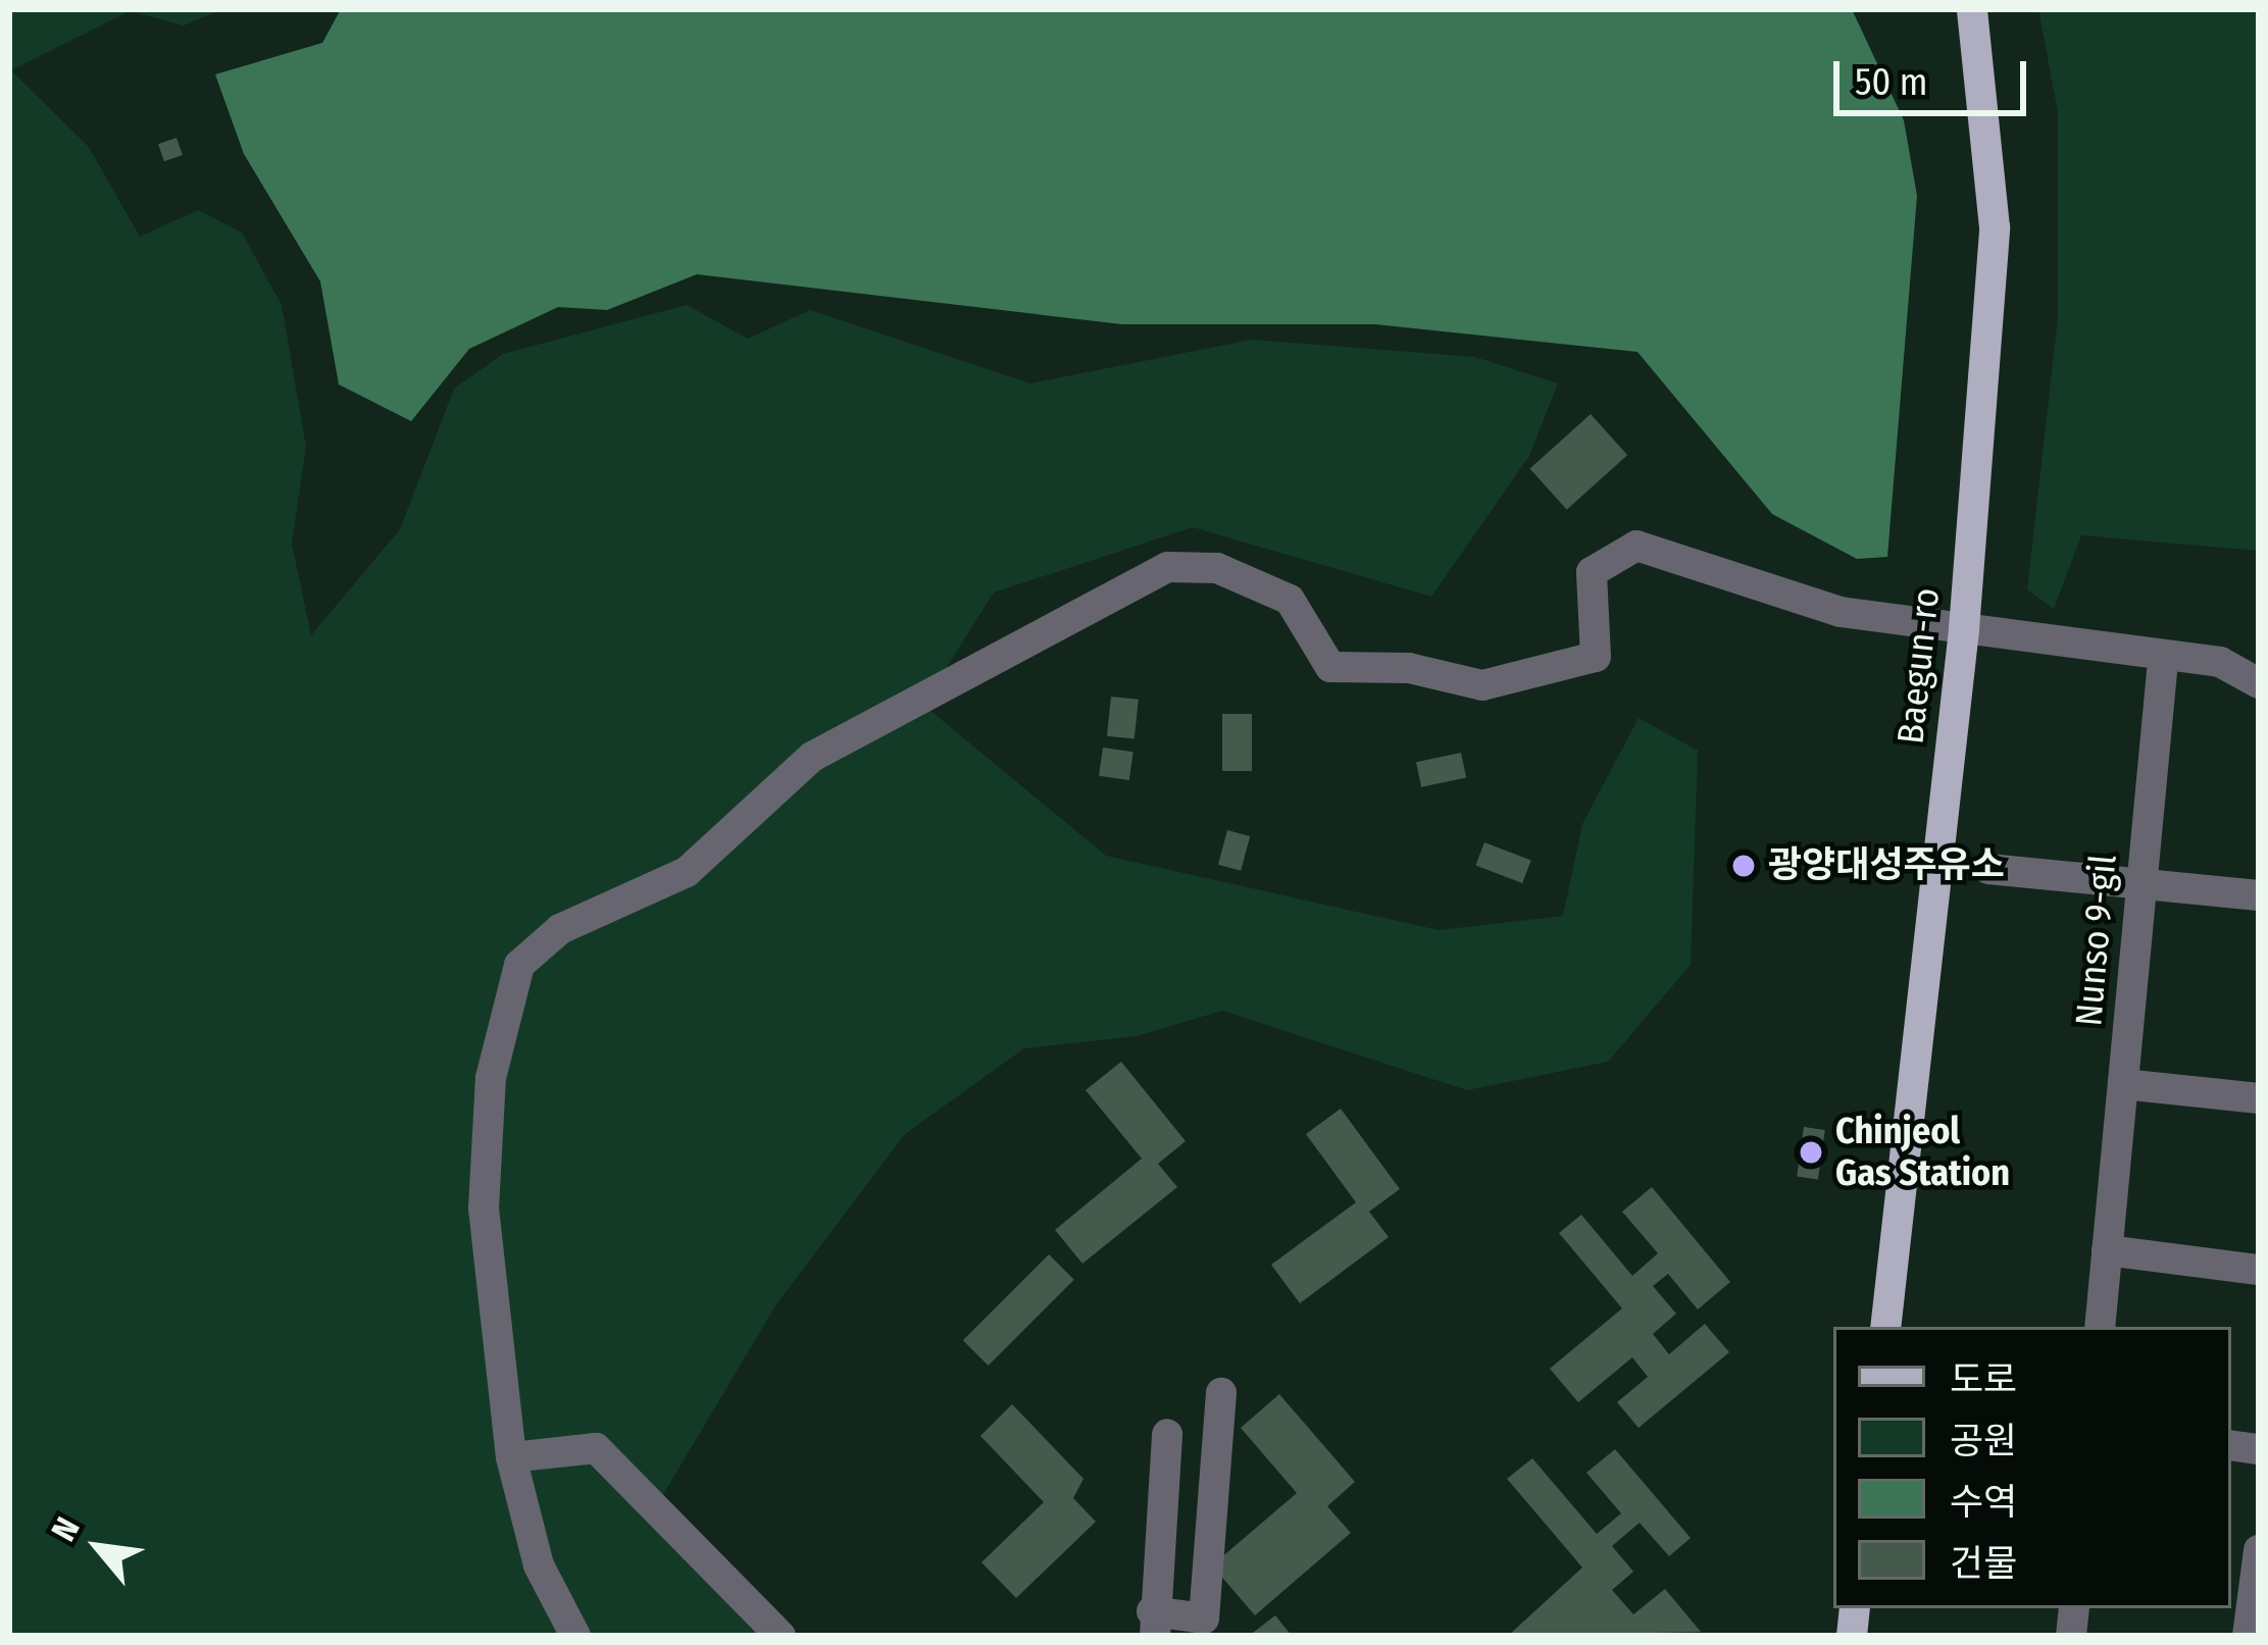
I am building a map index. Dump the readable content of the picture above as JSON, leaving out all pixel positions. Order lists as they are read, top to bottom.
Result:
{
  "streets": {
    "main road": ["Baegun-ro"],
    "street": ["Nunso 9-gil"]
  },
  "places": ["광양대성주유소", "Chinjeol Gas Station"],
  "legend": [
    "도로",
    "공원",
    "수역",
    "건물"
  ],
  "scale_bar": "50 m",
  "north": "top left"
}
